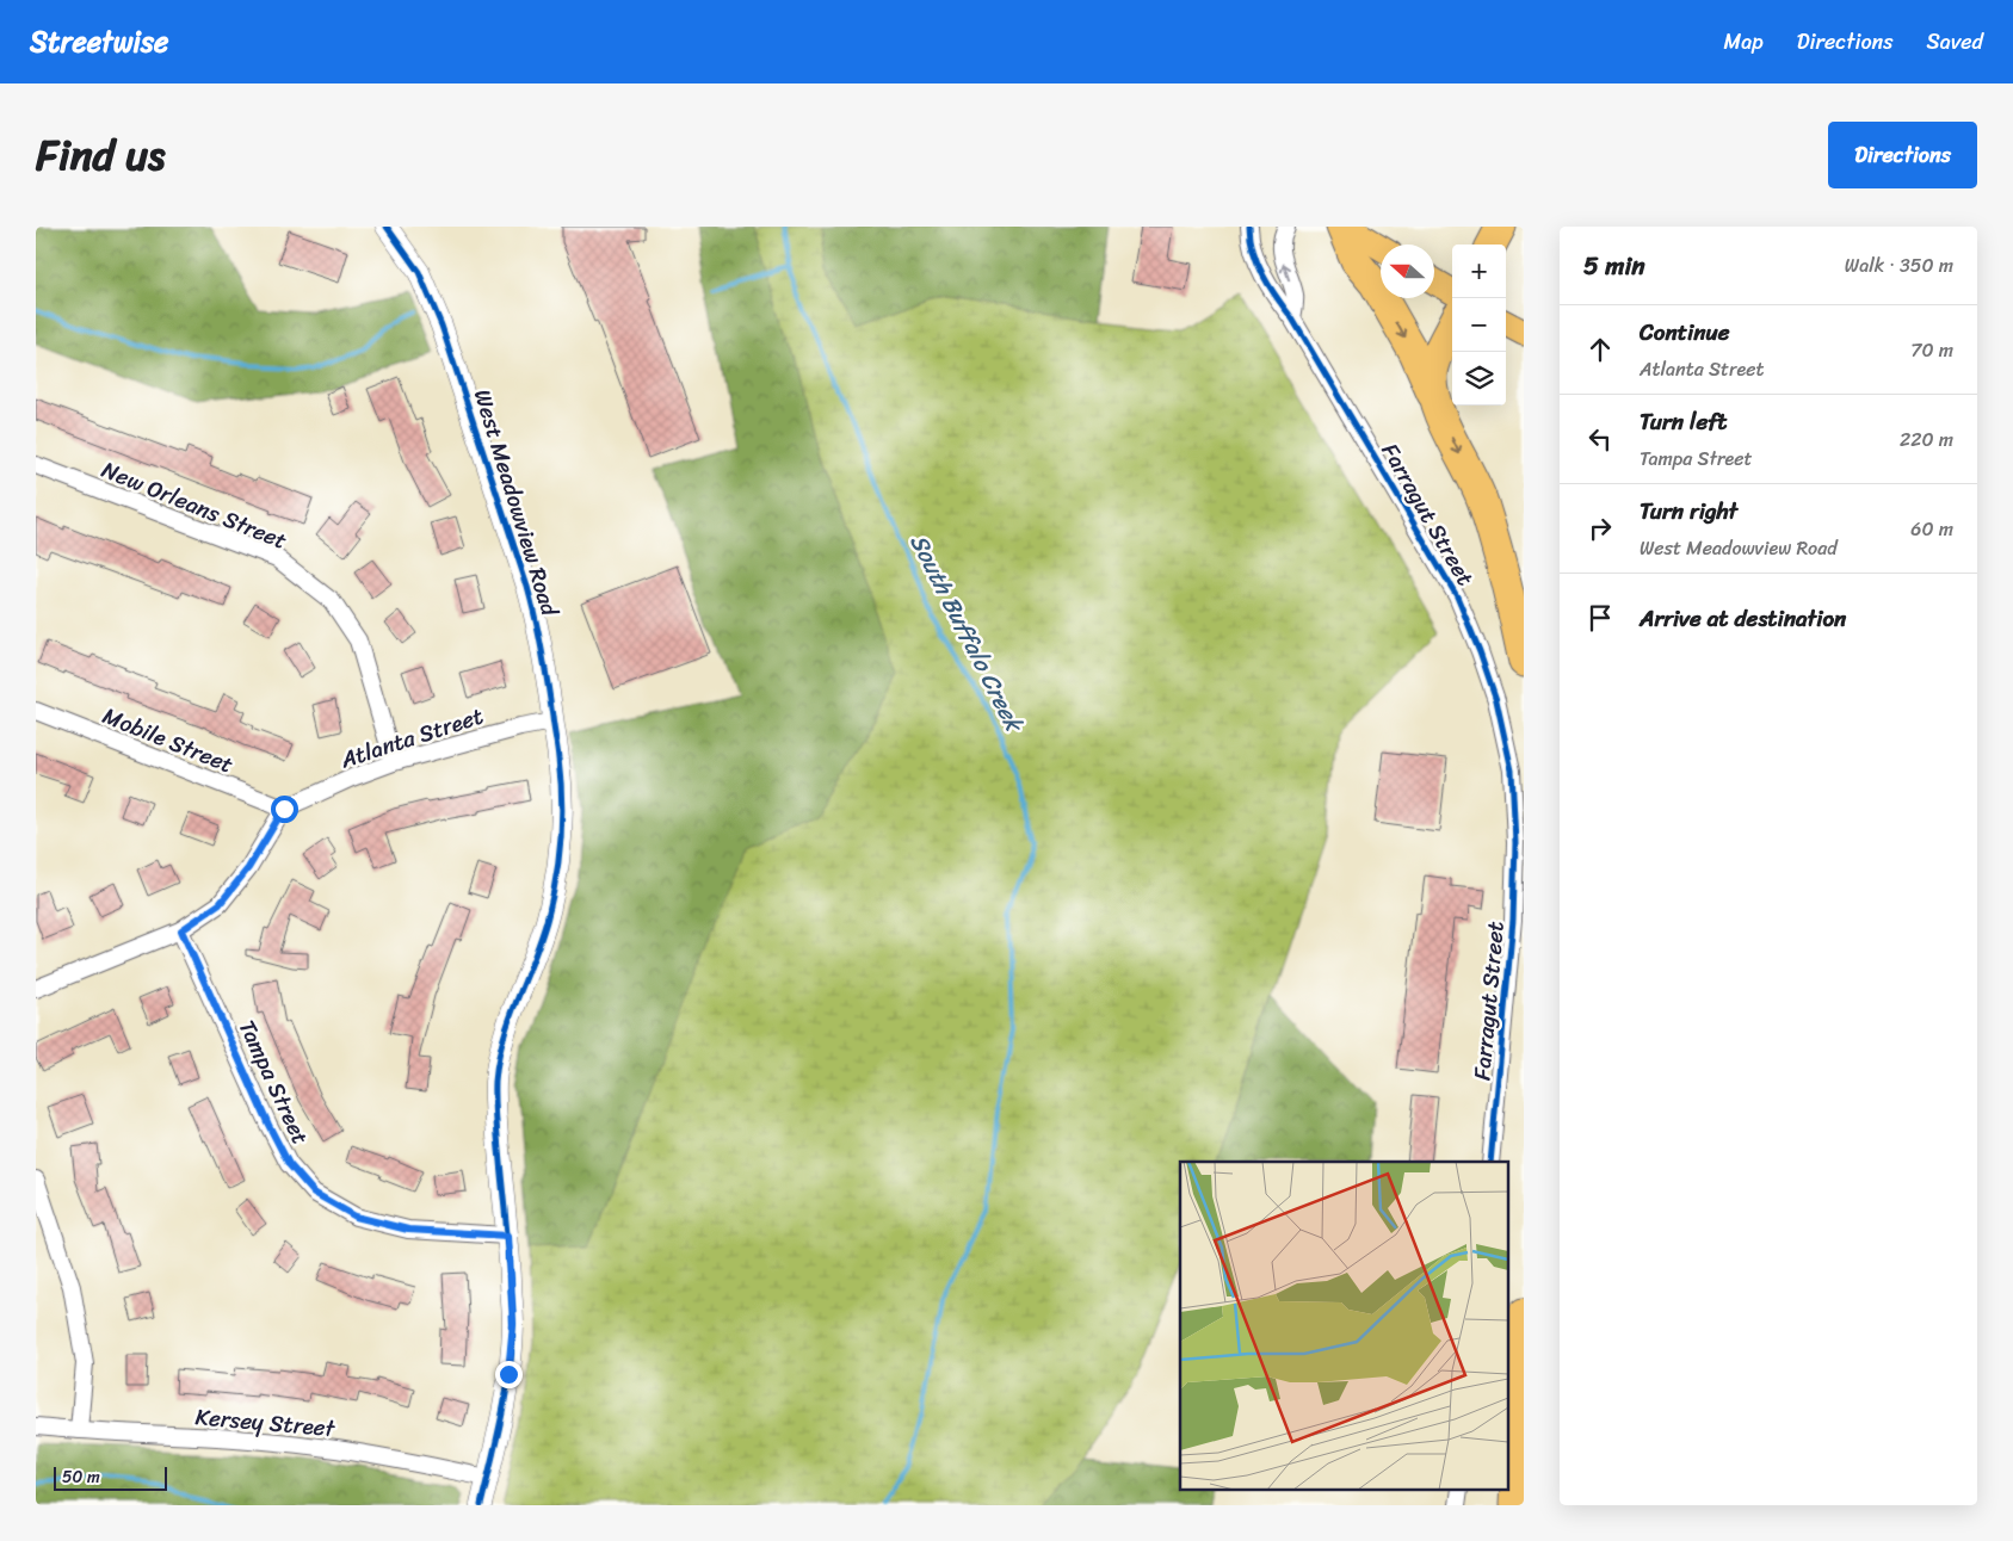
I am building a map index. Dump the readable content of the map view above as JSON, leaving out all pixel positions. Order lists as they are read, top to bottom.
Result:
{
  "streets": {
    "street": [
      "West Meadowview Road",
      "New Orleans Street",
      "Farragut Street",
      "Atlanta Street",
      "Mobile Street",
      "Tampa Street",
      "Kersey Street"
    ]
  },
  "crossings": [
    ["West Meadowview Road", "Atlanta Street"],
    ["West Meadowview Road", "Tampa Street"],
    ["West Meadowview Road", "Kersey Street"],
    ["New Orleans Street", "Atlanta Street"],
    ["Atlanta Street", "Mobile Street"]
  ],
  "water": ["South Buffalo Creek"],
  "scale_bar": "50 m",
  "north": "left",
  "page": {
    "header": "Streetwise",
    "nav": ["Map", "Directions", "Saved"],
    "title": "Find us",
    "buttons": "Directions",
    "heading": ["5 min", "Walk · 350 m"],
    "map_buttons": ["+", "−"],
    "list": [
      ["Continue", "Atlanta Street", "70 m"],
      ["Turn left", "Tampa Street", "220 m"],
      ["Turn right", "West Meadowview Road", "60 m"],
      "Arrive at destination"
    ],
    "scale": "50 m"
  }
}
